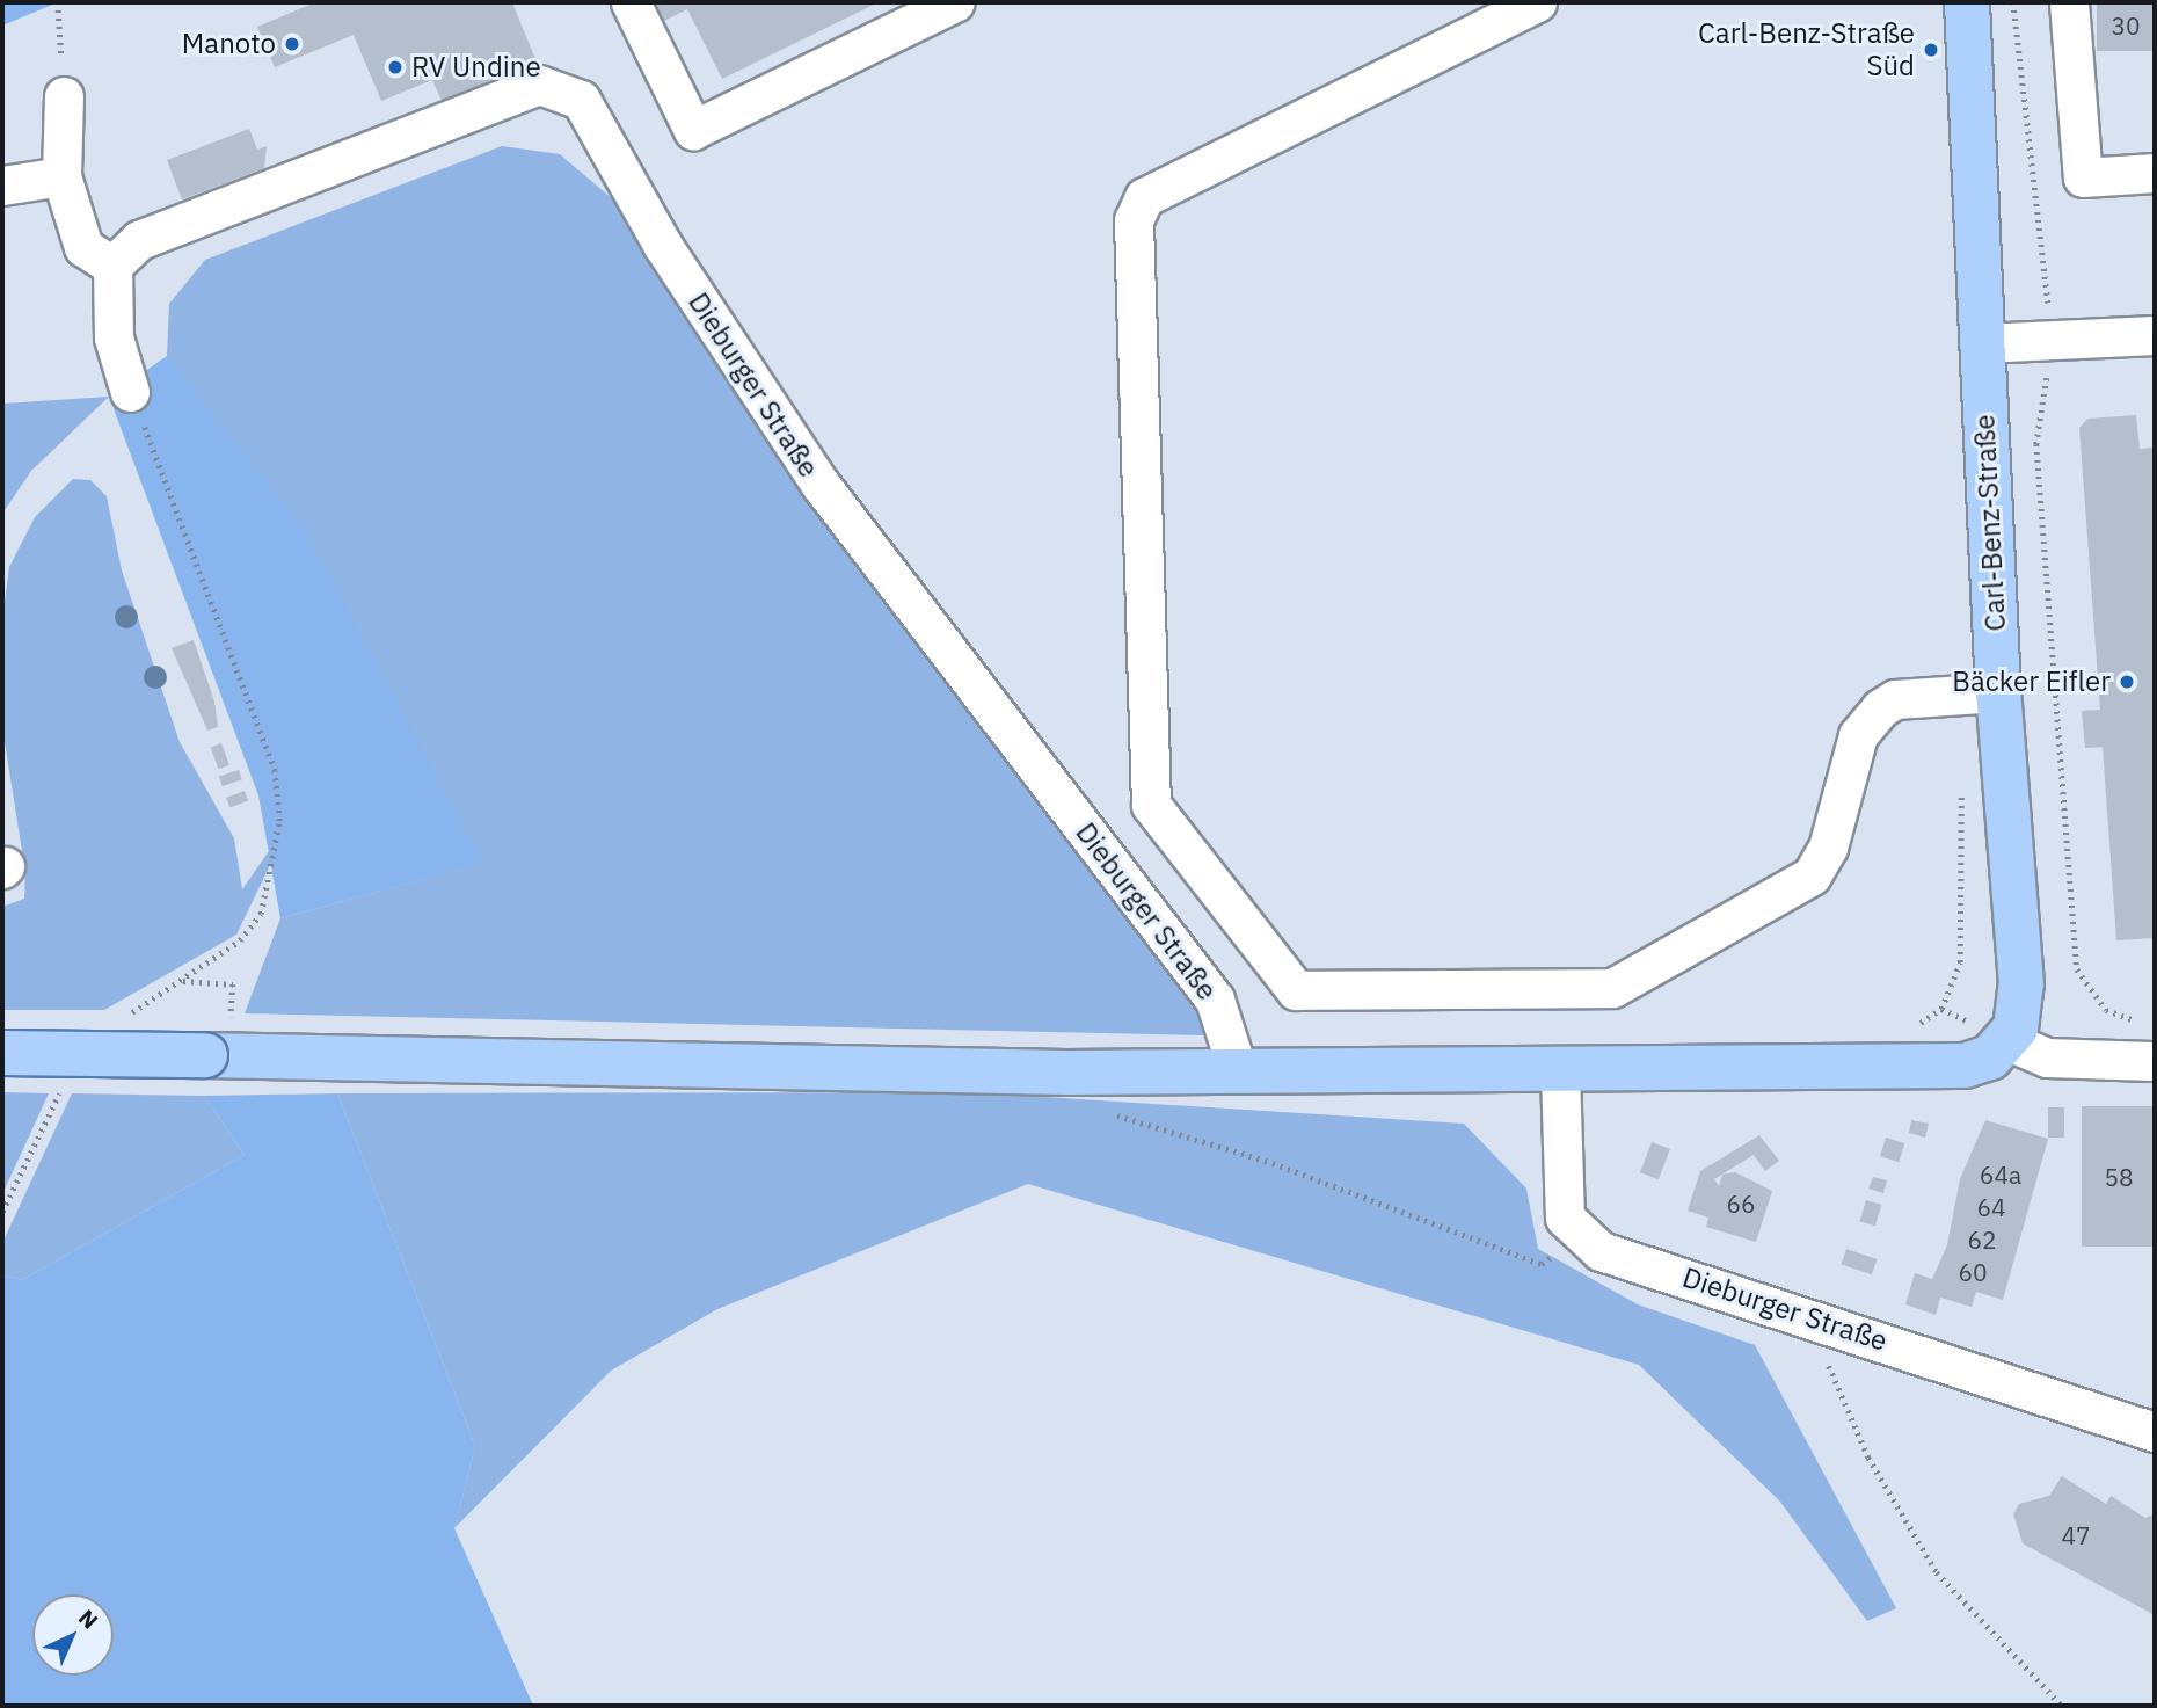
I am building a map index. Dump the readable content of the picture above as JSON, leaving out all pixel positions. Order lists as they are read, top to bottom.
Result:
{
  "streets": {
    "main road": ["Carl-Benz-Straße"],
    "street": ["Dieburger Straße"]
  },
  "places": [
    "Manoto",
    "Carl-Benz-Straße Süd",
    "RV Undine",
    "Bäcker Eifler"
  ],
  "house_numbers": [
    "30",
    "64a",
    "58",
    "66",
    "64",
    "62",
    "60",
    "47"
  ],
  "north": "top right"
}
